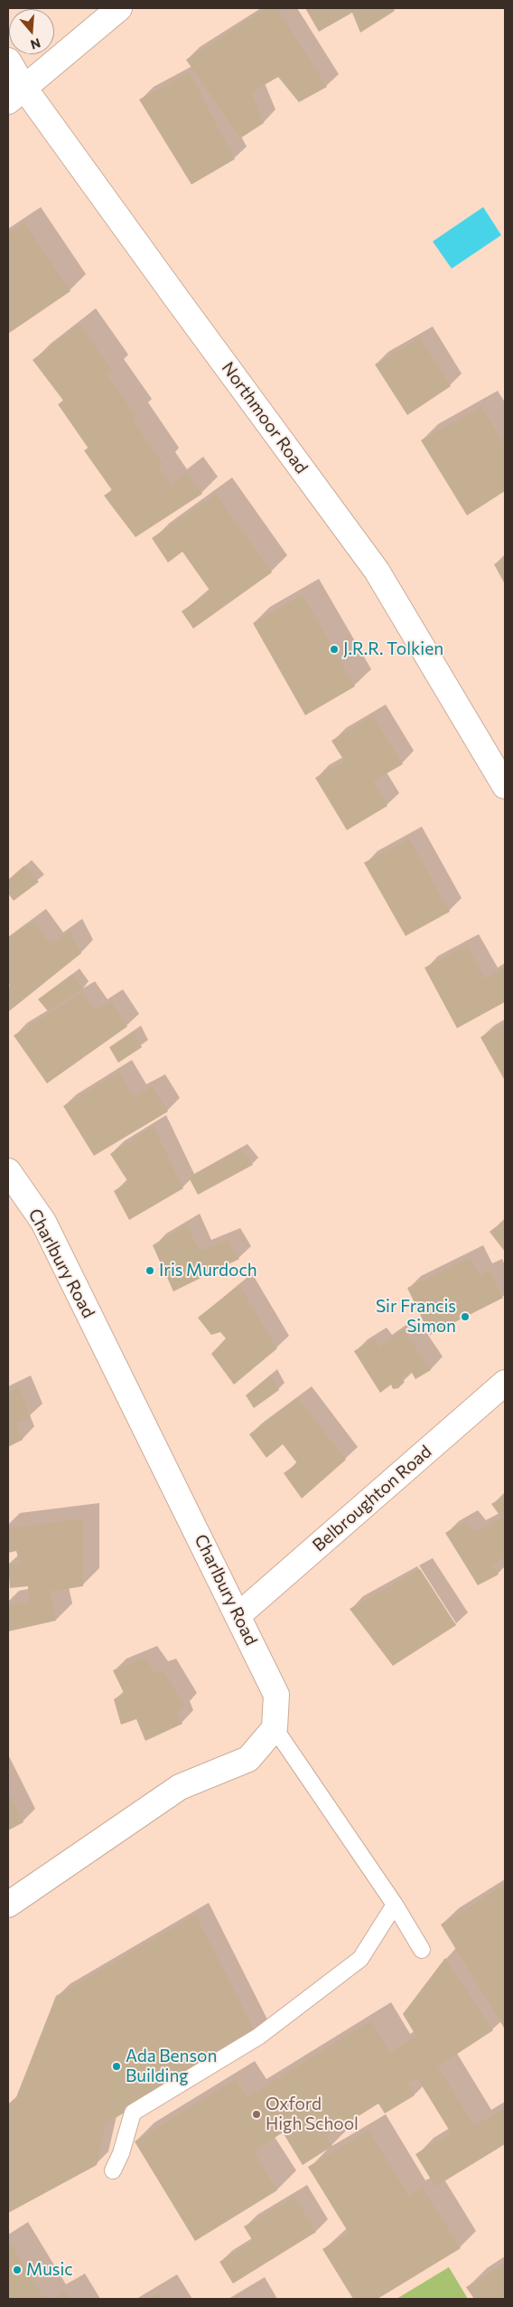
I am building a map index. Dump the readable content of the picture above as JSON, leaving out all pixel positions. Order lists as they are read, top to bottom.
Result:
{
  "streets": {
    "street": ["Northmoor Road", "Charlbury Road", "Belbroughton Road"]
  },
  "crossings": [
    ["Charlbury Road", "Belbroughton Road"]
  ],
  "places": [
    "J.R.R. Tolkien",
    "Iris Murdoch",
    "Sir Francis Simon",
    "Ada Benson Building",
    "Oxford High School",
    "Music"
  ],
  "north": "bottom"
}
